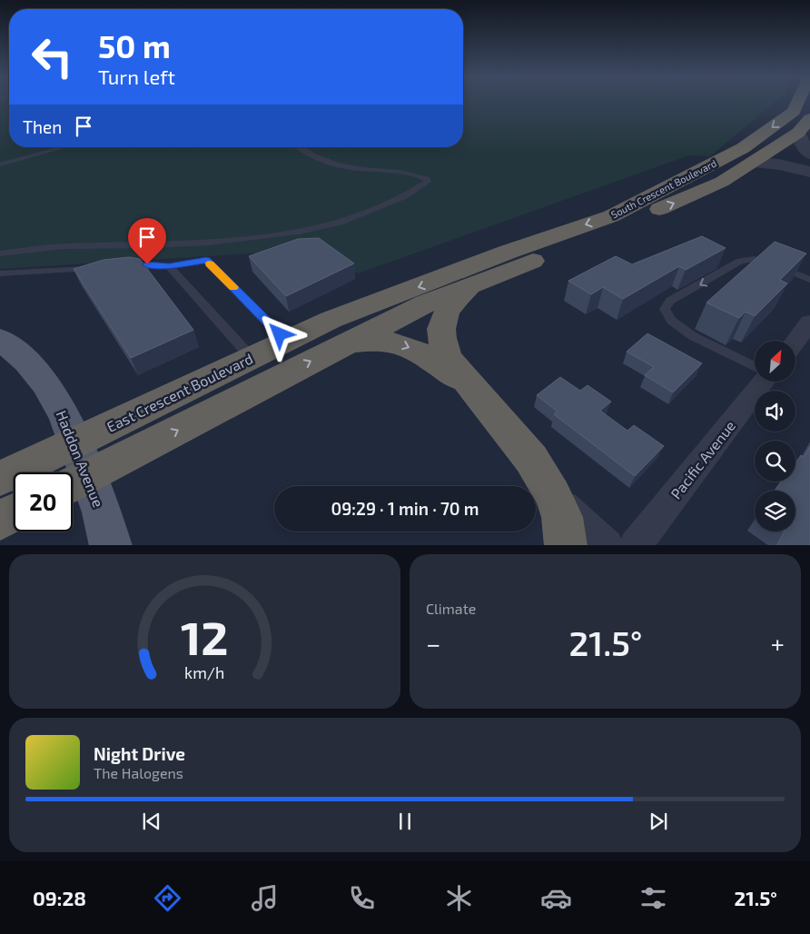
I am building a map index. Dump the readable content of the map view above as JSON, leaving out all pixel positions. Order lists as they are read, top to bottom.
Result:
{
  "streets": {
    "highway": ["South Crescent Boulevard", "East Crescent Boulevard"],
    "main road": ["Haddon Avenue"],
    "street": ["Pacific Avenue"]
  },
  "crossings": [
    ["South Crescent Boulevard", "East Crescent Boulevard"]
  ],
  "north": "top right",
  "page": {
    "turn": ["50 m", "Turn left"],
    "then": "Then",
    "limit": "20",
    "trip": "09:29 · 1 min · 70 m",
    "tile": "Climate",
    "heat": ["−", "21.5°", "+"],
    "song": ["Night Drive", "The Halogens"],
    "tabs": ["09:28", "21.5°"],
    "gauge": ["12", "km/h"]
  }
}
